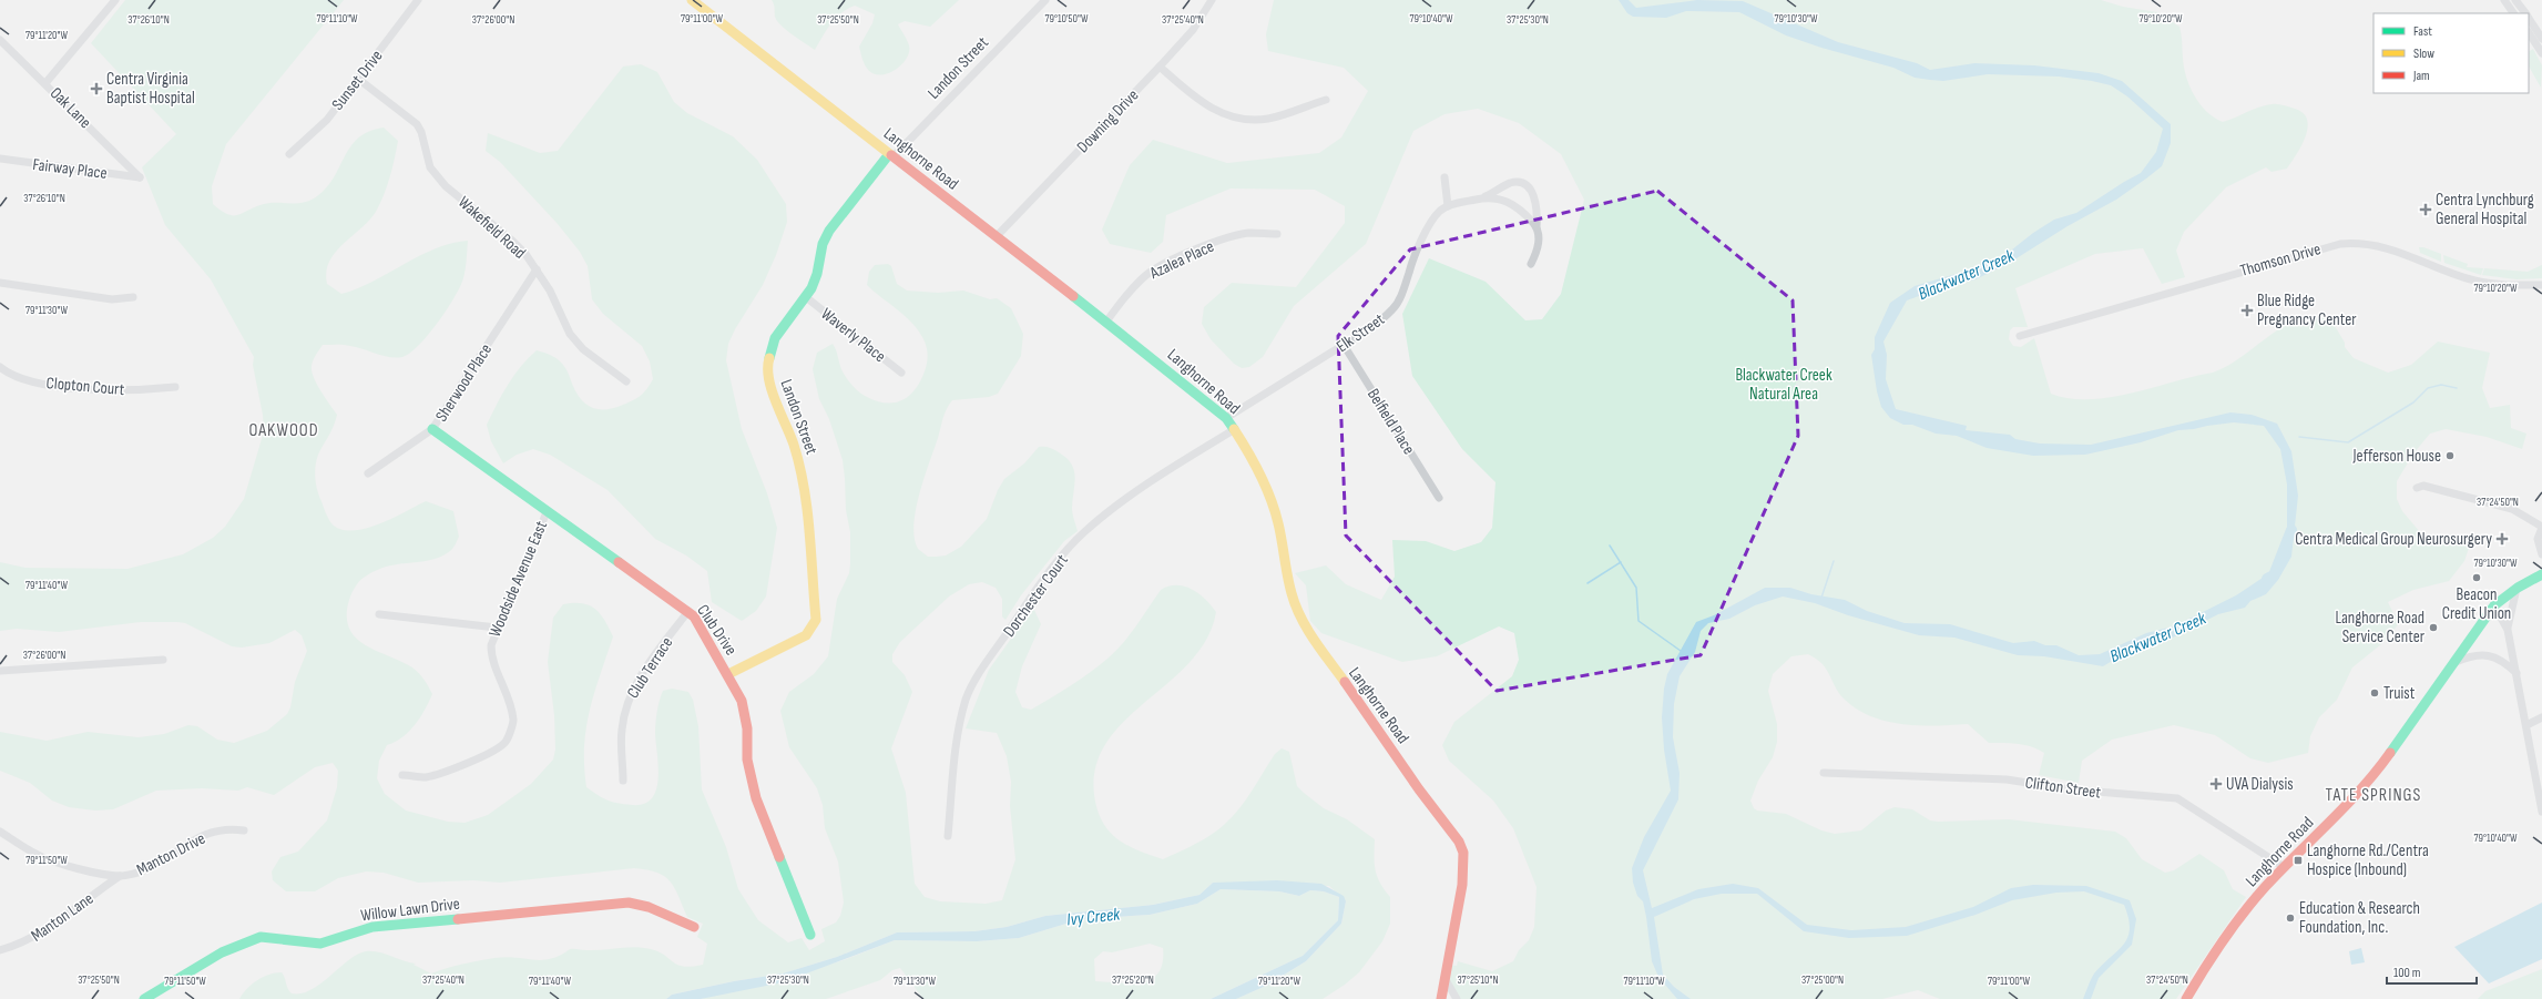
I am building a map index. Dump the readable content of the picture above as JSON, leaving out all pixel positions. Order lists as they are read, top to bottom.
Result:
{
  "streets": {
    "main road": [
      "Landon Street",
      "Langhorne Road",
      "Club Drive",
      "Willow Lawn Drive"
    ],
    "street": [
      "Sunset Drive",
      "Oak Lane",
      "Downing Drive",
      "Fairway Place",
      "Wakefield Road",
      "Azalea Place",
      "Thomson Drive",
      "Elk Street",
      "Waverly Place",
      "Sherwood Place",
      "Clopton Court",
      "Belfield Place",
      "Woodside Avenue East",
      "Dorchester Court",
      "Club Terrace",
      "Clifton Street",
      "Manton Drive",
      "Manton Lane"
    ]
  },
  "crossings": [
    ["Landon Street", "Langhorne Road"],
    ["Landon Street", "Waverly Place"],
    ["Landon Street", "Club Drive"],
    ["Sunset Drive", "Wakefield Road"],
    ["Oak Lane", "Fairway Place"],
    ["Downing Drive", "Langhorne Road"],
    ["Langhorne Road", "Azalea Place"],
    ["Langhorne Road", "Elk Street"],
    ["Langhorne Road", "Dorchester Court"],
    ["Langhorne Road", "Clifton Street"],
    ["Wakefield Road", "Sherwood Place"],
    ["Elk Street", "Belfield Place"],
    ["Sherwood Place", "Club Drive"],
    ["Woodside Avenue East", "Club Drive"],
    ["Club Drive", "Club Terrace"],
    ["Manton Drive", "Manton Lane"]
  ],
  "districts": ["OAKWOOD", "TATE SPRINGS"],
  "water": ["Blackwater Creek", "Ivy Creek"],
  "parks": ["Blackwater Creek Natural Area"],
  "places": {
    "health": [
      "Centra Virginia Baptist Hospital",
      "Centra Lynchburg General Hospital",
      "Blue Ridge Pregnancy Center",
      "Centra Medical Group Neurosurgery",
      "UVA Dialysis"
    ],
    "other": [
      "Jefferson House",
      "Beacon Credit Union",
      "Langhorne Road Service Center",
      "Truist",
      "Education & Research Foundation, Inc."
    ],
    "transit": ["Langhorne Rd./Centra Hospice (Inbound)"]
  },
  "legend": ["Fast", "Slow", "Jam"],
  "scale_bar": "100 m",
  "coordinates": [
    "79°11'10\"W",
    "79°11'00\"W",
    "79°10'50\"W",
    "79°10'40\"W",
    "79°10'30\"W",
    "79°10'20\"W",
    "37°26'10\"N",
    "37°26'00\"N",
    "37°25'50\"N",
    "37°25'40\"N",
    "37°25'30\"N",
    "79°11'20\"W",
    "79°11'30\"W",
    "37°24'50\"N",
    "79°11'40\"W",
    "79°11'50\"W",
    "37°25'20\"N",
    "37°25'10\"N",
    "37°25'00\"N"
  ]
}
